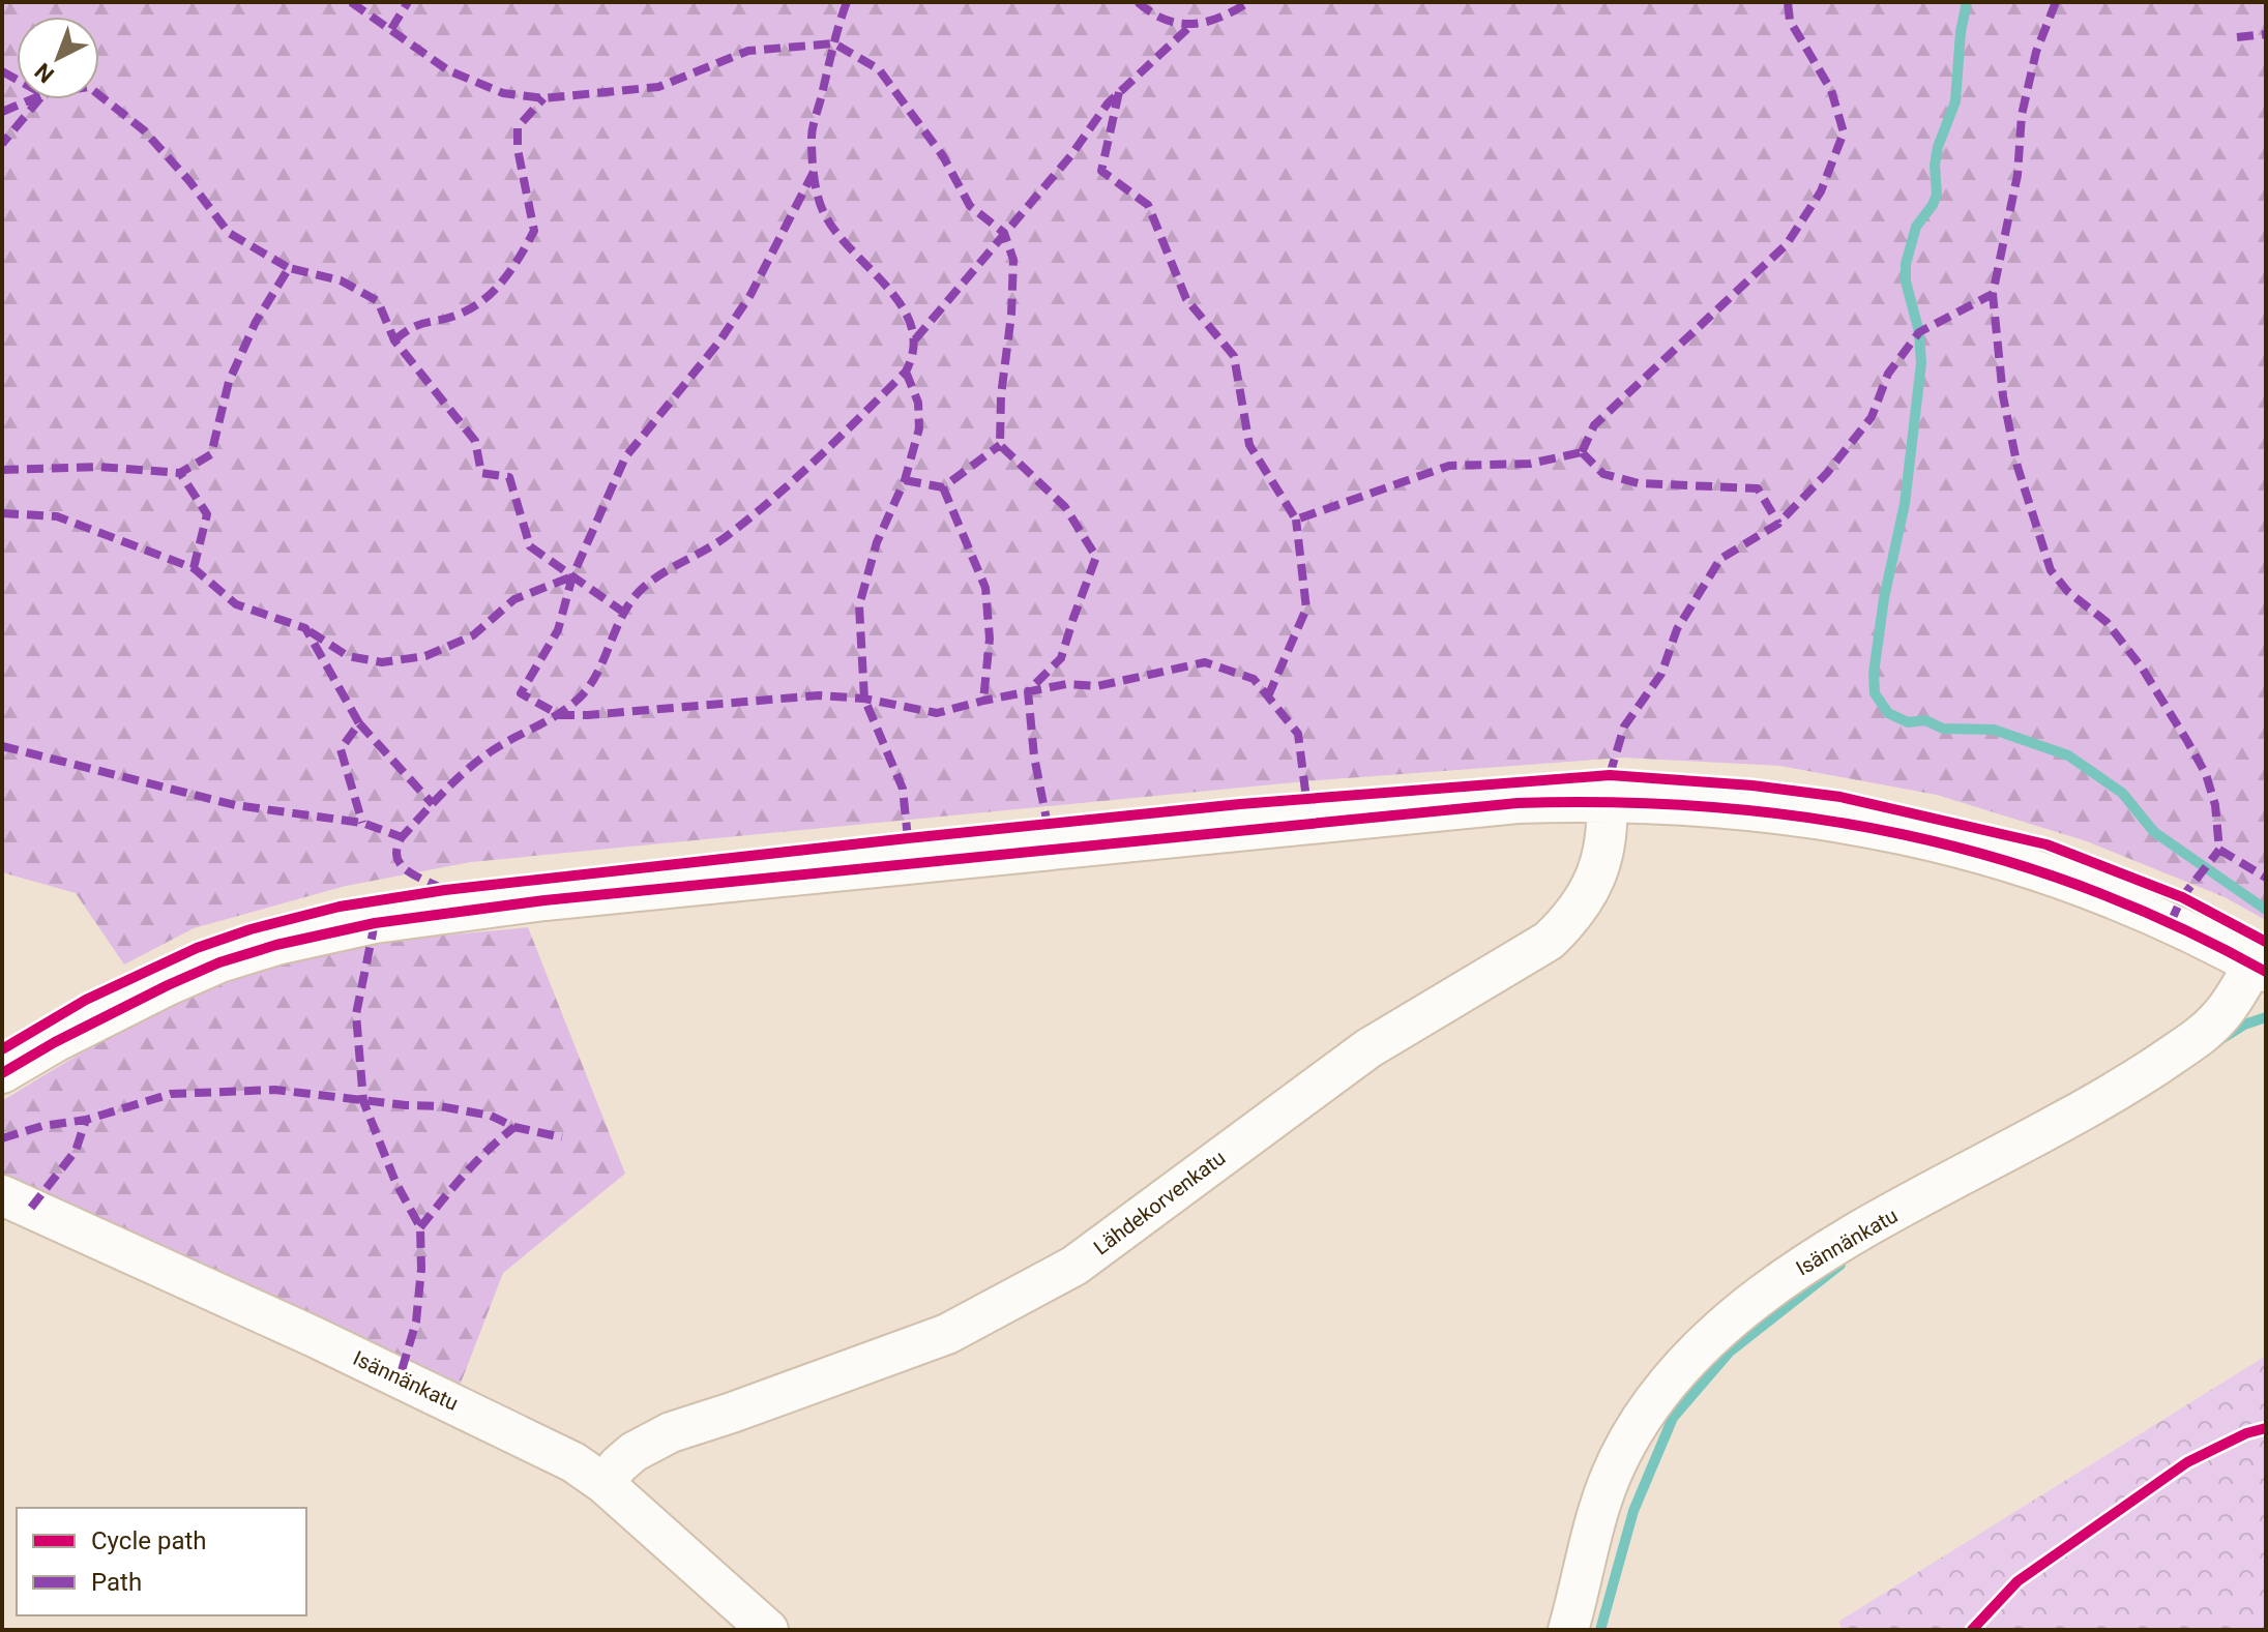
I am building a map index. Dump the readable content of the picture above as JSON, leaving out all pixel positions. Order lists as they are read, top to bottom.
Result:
{
  "streets": {
    "street": ["Lähdekorvenkatu", "Isännänkatu"]
  },
  "crossings": [
    ["Lähdekorvenkatu", "Isännänkatu"]
  ],
  "legend": ["Cycle path", "Path"],
  "north": "bottom left"
}
